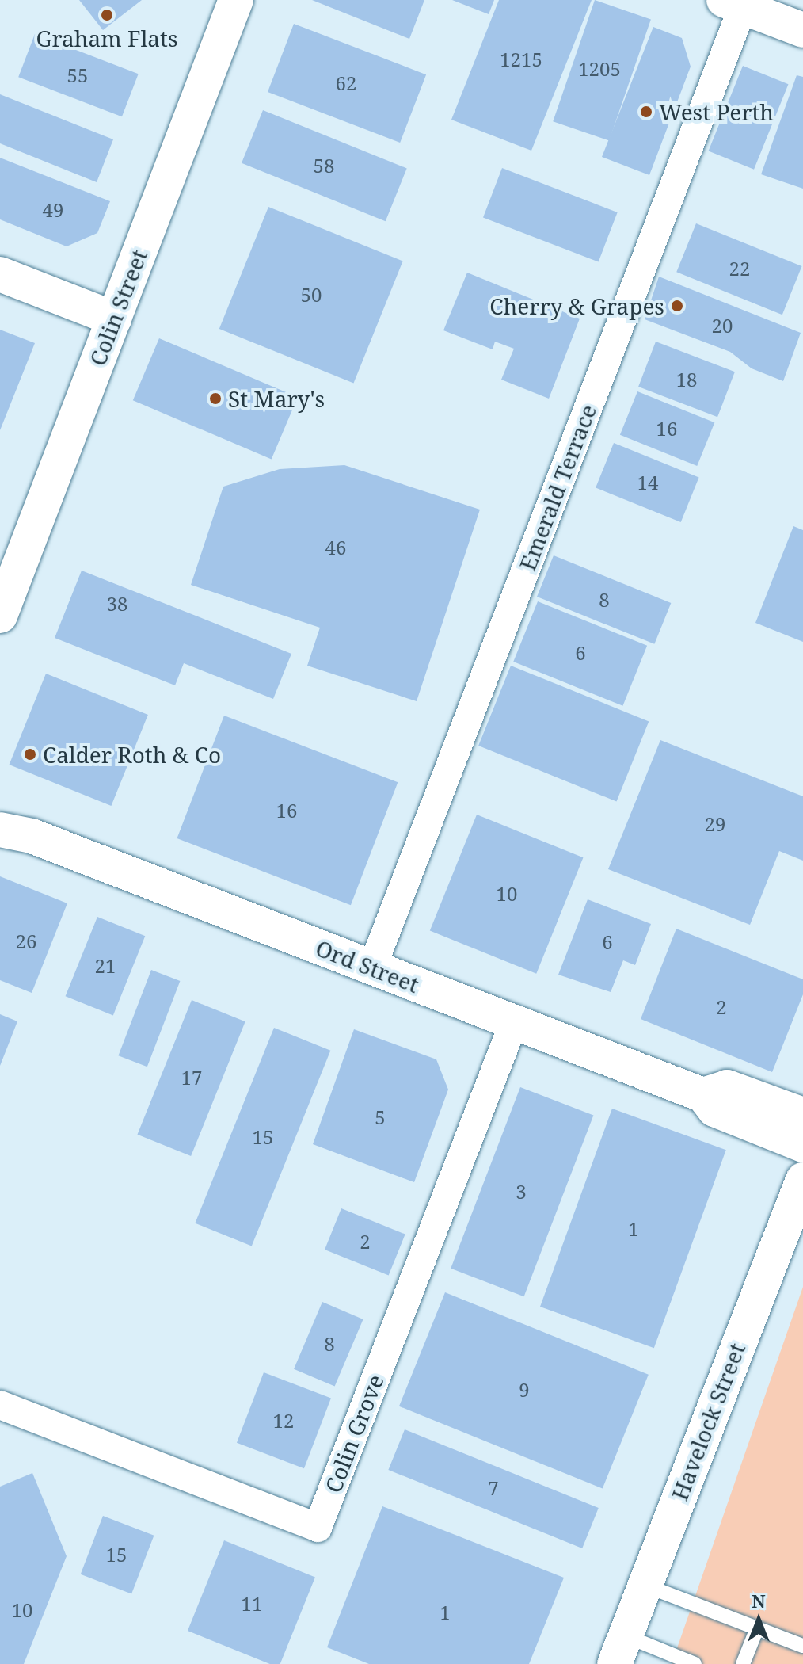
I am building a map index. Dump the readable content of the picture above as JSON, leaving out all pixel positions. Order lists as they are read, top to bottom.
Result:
{
  "streets": {
    "street": [
      "Colin Street",
      "Emerald Terrace",
      "Ord Street",
      "Havelock Street",
      "Colin Grove"
    ]
  },
  "crossings": [
    ["Emerald Terrace", "Ord Street"],
    ["Ord Street", "Colin Grove"]
  ],
  "places": [
    "Graham Flats",
    "West Perth",
    "Cherry & Grapes",
    "St Mary's",
    "Calder Roth & Co"
  ],
  "house_numbers": [
    "1215",
    "1205",
    "55",
    "62",
    "58",
    "49",
    "22",
    "50",
    "20",
    "18",
    "16",
    "14",
    "46",
    "8",
    "38",
    "6",
    "16",
    "29",
    "10",
    "26",
    "6",
    "21",
    "2",
    "17",
    "5",
    "15",
    "3",
    "1",
    "2",
    "8",
    "9",
    "12",
    "7",
    "15",
    "11",
    "10",
    "1"
  ],
  "north": "top"
}
